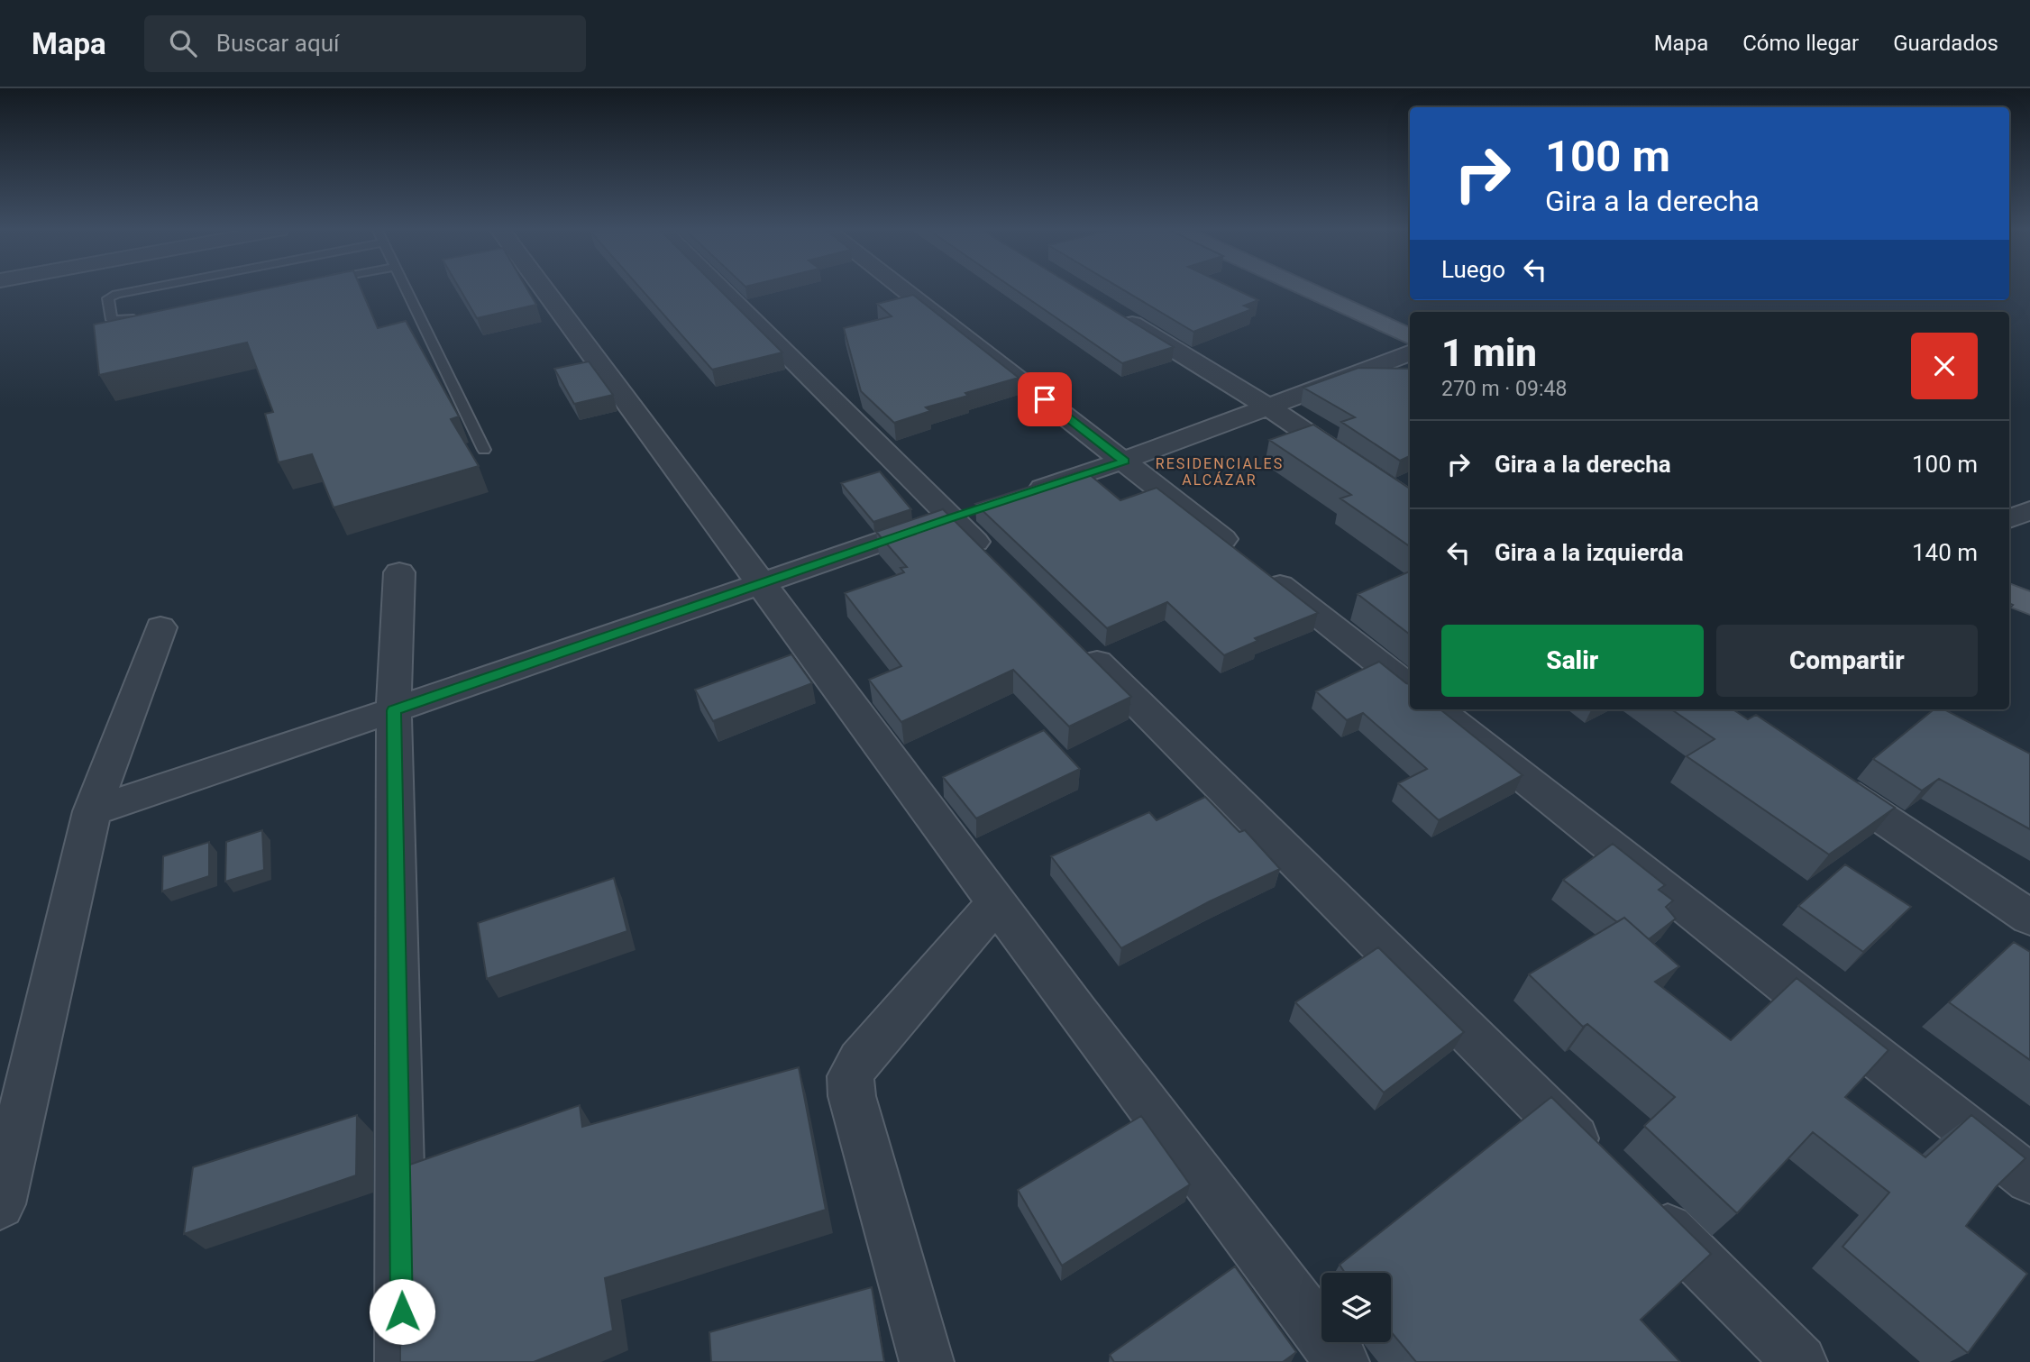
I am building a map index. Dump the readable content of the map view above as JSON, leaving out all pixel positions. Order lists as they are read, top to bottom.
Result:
{
  "districts": ["RESIDENCIALES ALCÁZAR"],
  "page": {
    "header": "Mapa",
    "search": "Buscar aquí",
    "nav": ["Mapa", "Cómo llegar", "Guardados"],
    "turn": ["100 m", "Gira a la derecha"],
    "then": "Luego",
    "heading": ["1 min", "270 m · 09:48"],
    "list": [
      {
        "name": "Gira a la derecha",
        "value": "100 m"
      },
      {
        "name": "Gira a la izquierda",
        "value": "140 m"
      }
    ],
    "buttons": ["Salir", "Compartir"]
  }
}
